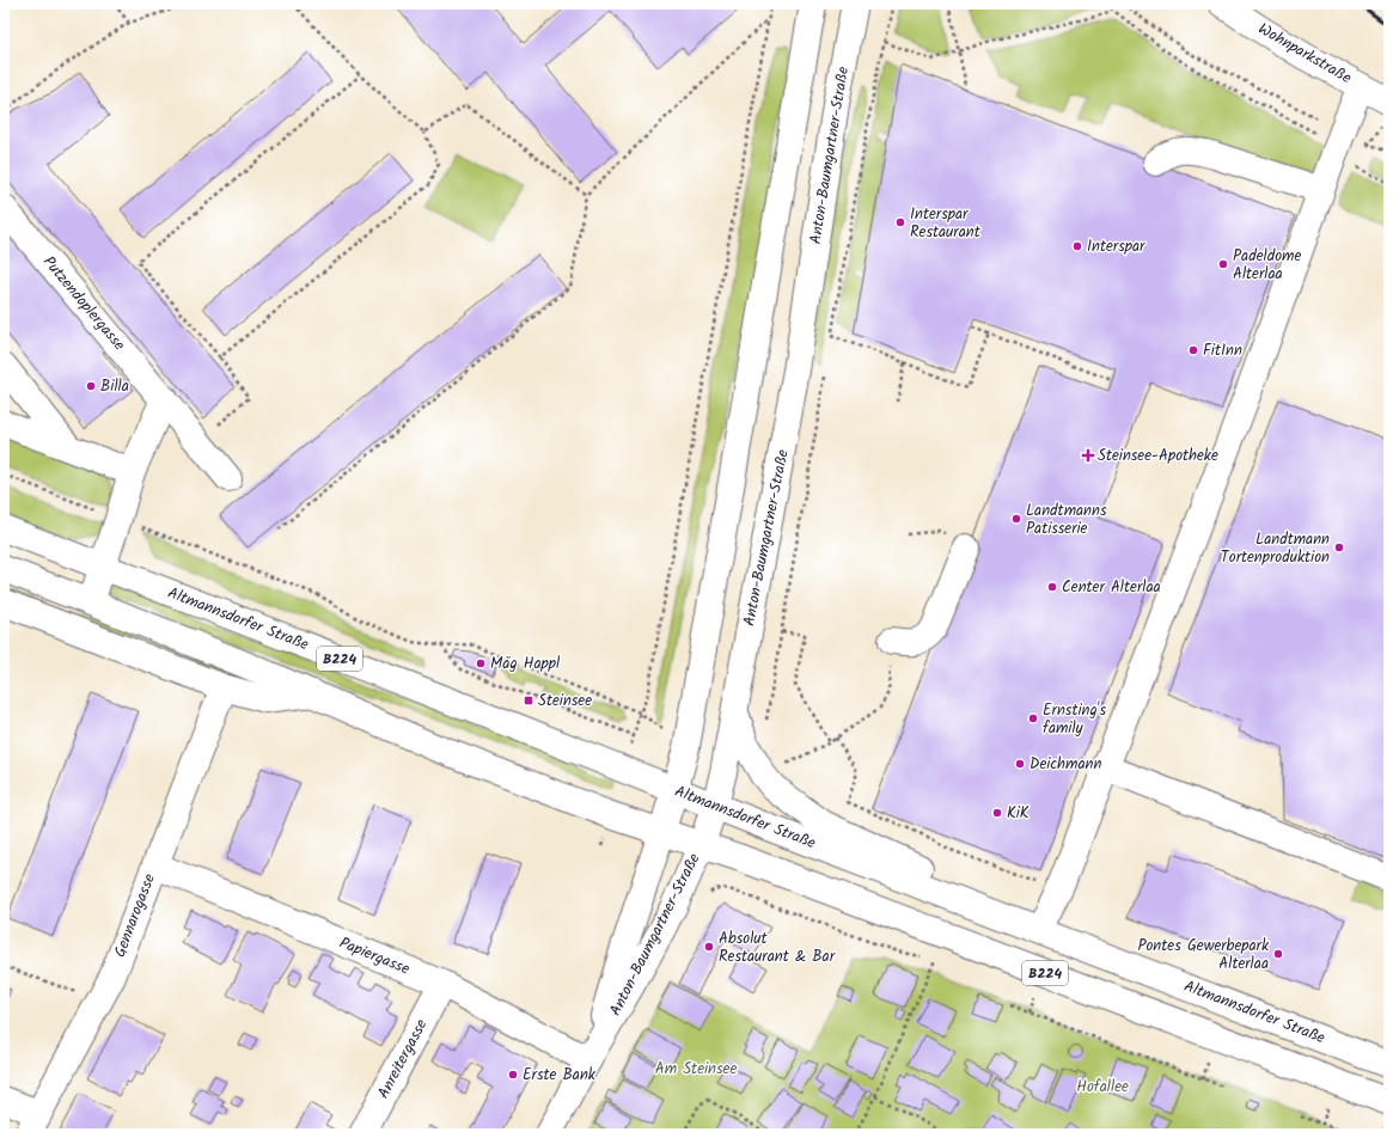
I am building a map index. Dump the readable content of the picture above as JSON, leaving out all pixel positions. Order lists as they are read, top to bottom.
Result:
{
  "streets": {
    "main road": [
      "Wohnparkstraße",
      "Anton-Baumgartner-Straße",
      "Putzendoplergasse",
      "Altmannsdorfer Straße",
      "B224",
      "Gennarogasse",
      "Papiergasse",
      "Anreitergasse"
    ]
  },
  "crossings": [
    ["Anton-Baumgartner-Straße", "Altmannsdorfer Straße"],
    ["Anton-Baumgartner-Straße", "B224"],
    ["Anton-Baumgartner-Straße", "Papiergasse"],
    ["Gennarogasse", "Papiergasse"],
    ["Papiergasse", "Anreitergasse"]
  ],
  "parks": ["Am Steinsee", "Hofallee"],
  "places": {
    "other": [
      "Interspar Restaurant",
      "Interspar",
      "Padeldome Alterlaa",
      "FitInn",
      "Billa",
      "Landtmanns Patisserie",
      "Landtmann Tortenproduktion",
      "Center Alterlaa",
      "Mäg Happl",
      "Ernsting's family",
      "Deichmann",
      "KiK",
      "Absolut Restaurant & Bar",
      "Pontes Gewerbepark Alterlaa",
      "Erste Bank"
    ],
    "health": ["Steinsee-Apotheke"],
    "transit": ["Steinsee"]
  }
}
